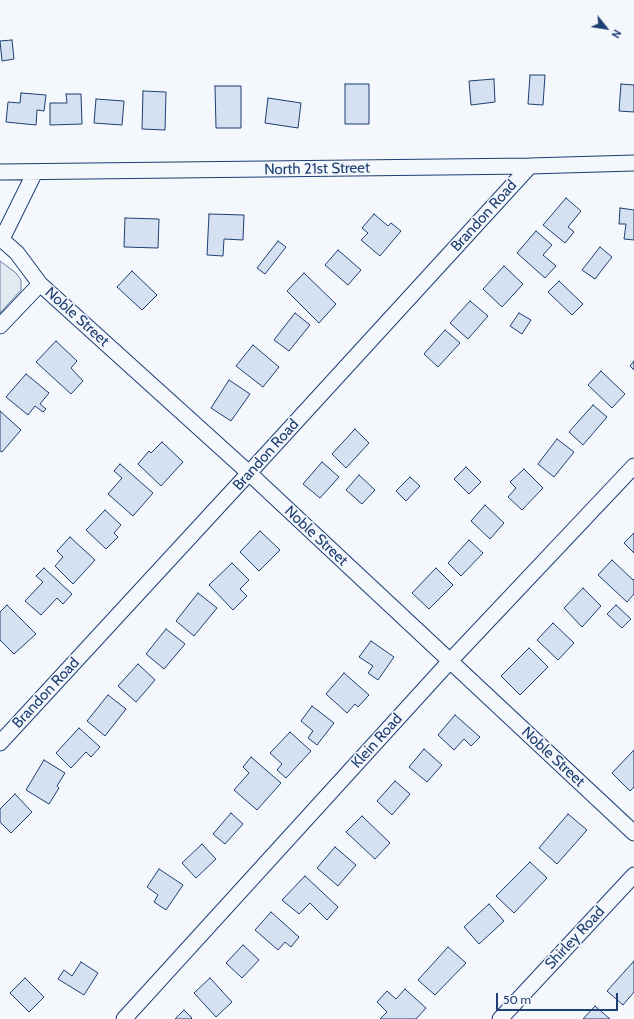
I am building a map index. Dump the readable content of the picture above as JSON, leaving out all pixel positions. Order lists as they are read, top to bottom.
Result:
{
  "streets": {
    "street": [
      "North 21st Street",
      "Brandon Road",
      "Noble Street",
      "Klein Road",
      "Shirley Road"
    ]
  },
  "crossings": [
    ["North 21st Street", "Brandon Road"],
    ["Brandon Road", "Noble Street"],
    ["Noble Street", "Klein Road"]
  ],
  "scale_bar": "50 m",
  "north": "bottom right"
}
